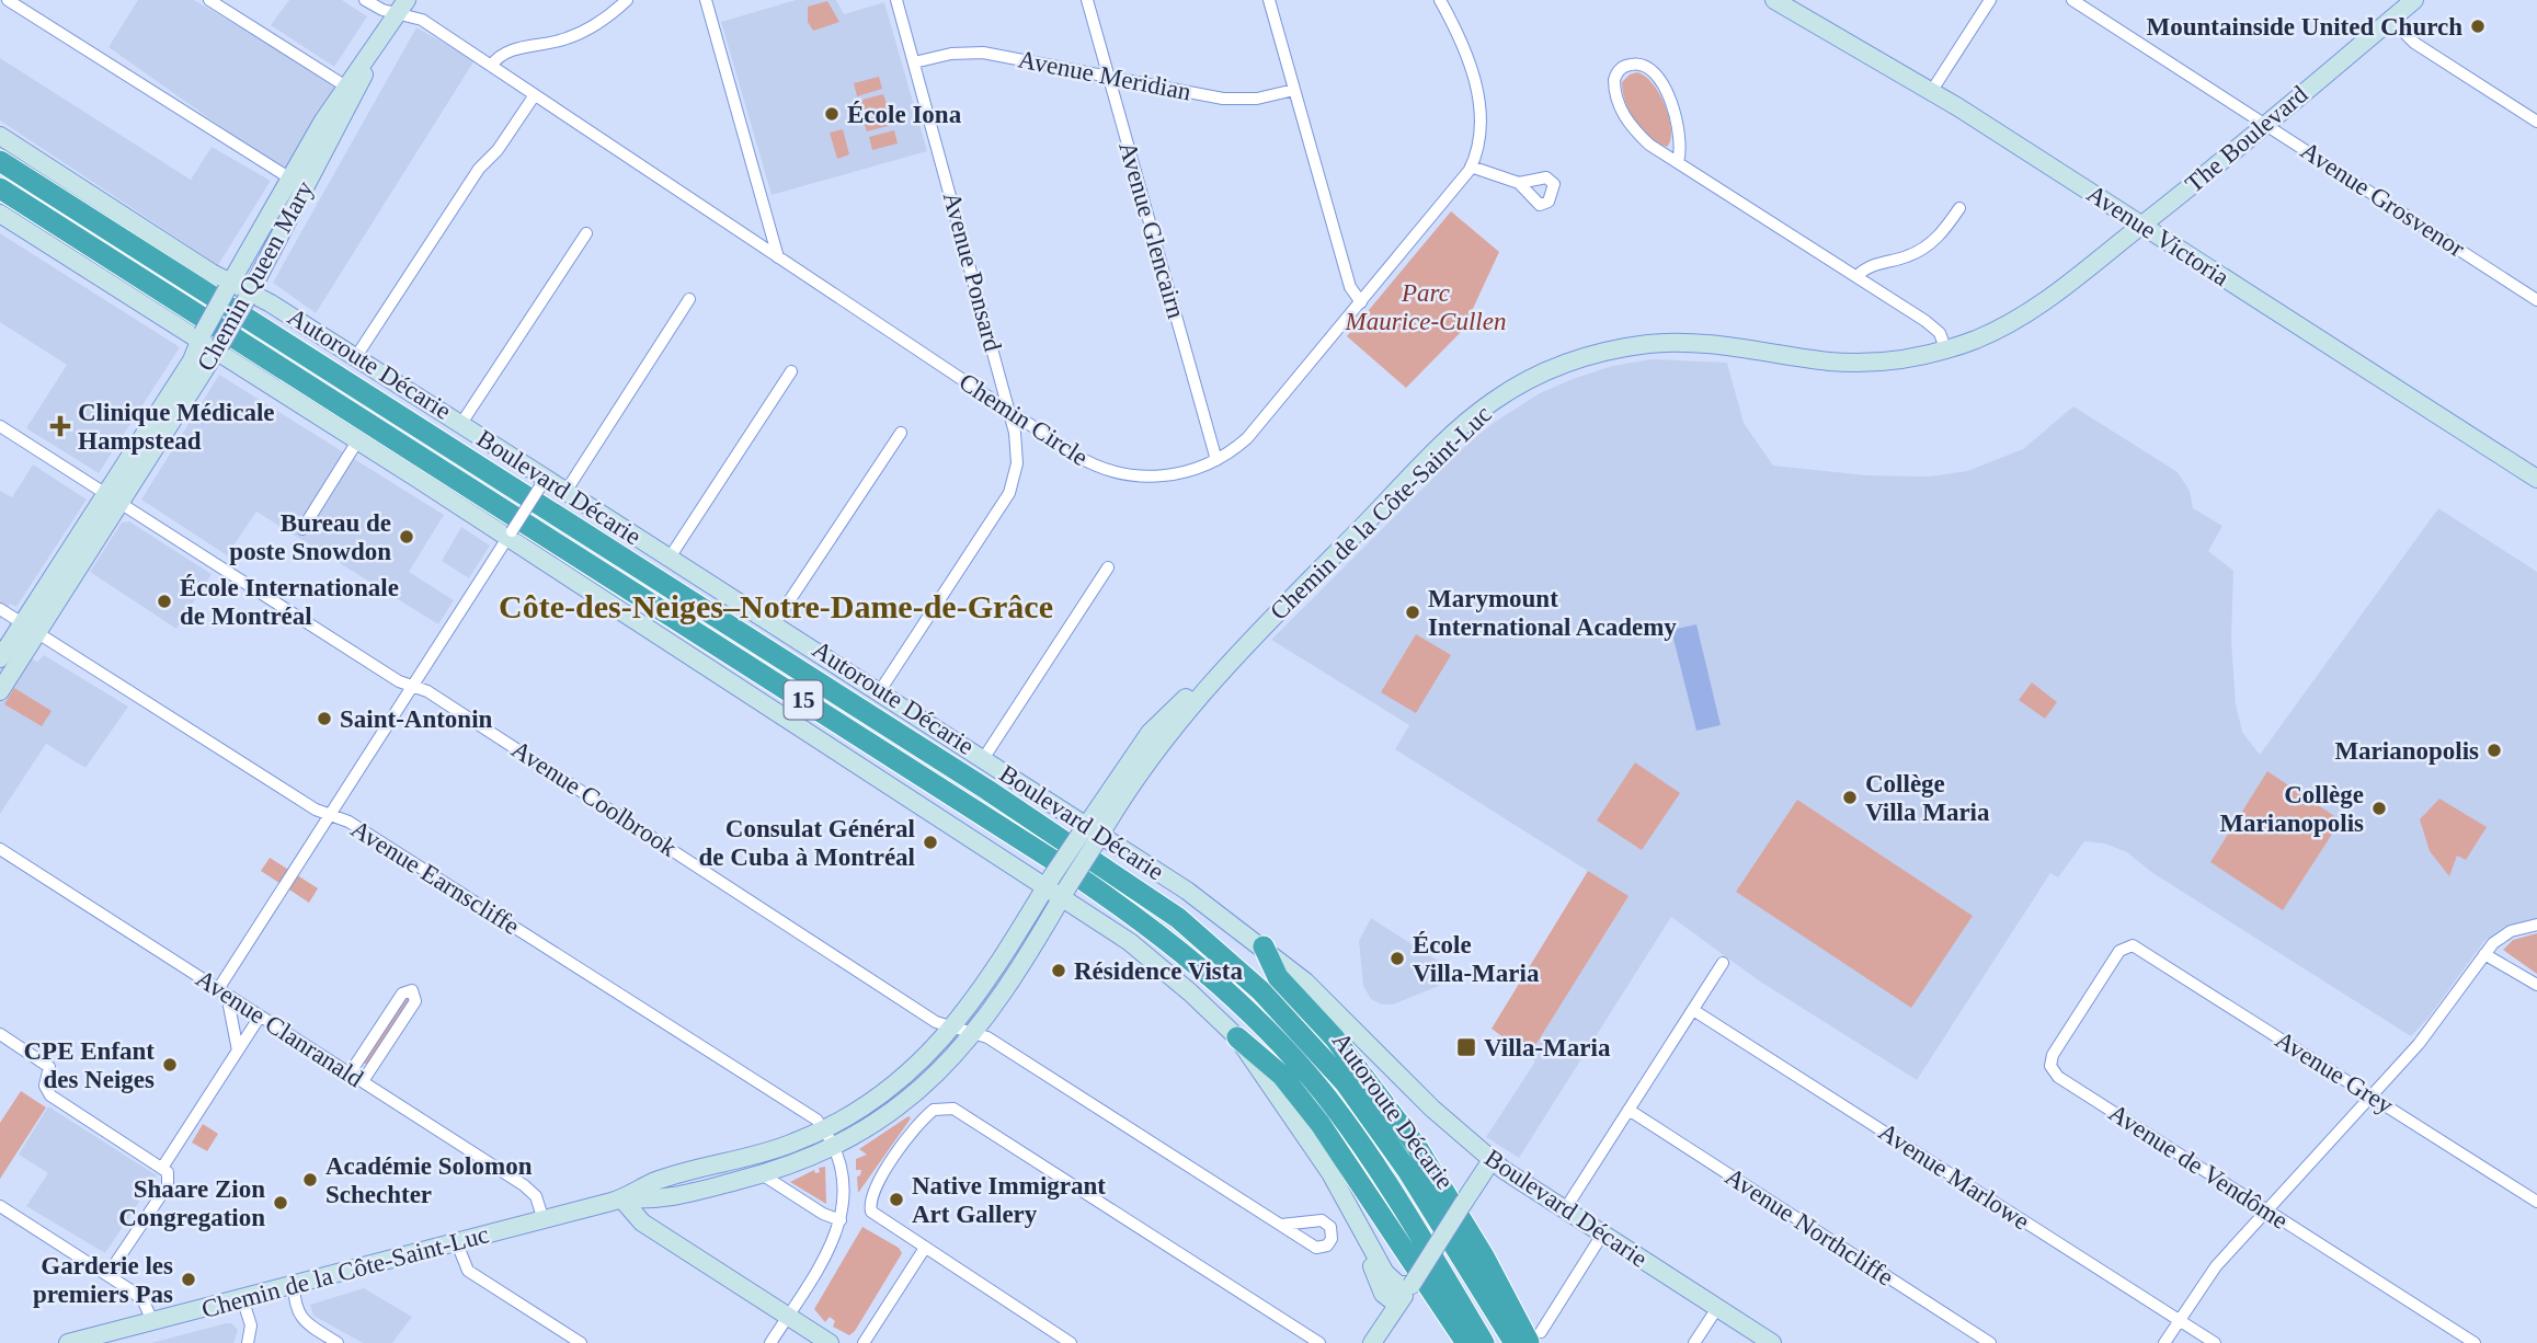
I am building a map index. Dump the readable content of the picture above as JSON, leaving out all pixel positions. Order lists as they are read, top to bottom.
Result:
{
  "streets": {
    "highway": ["Autoroute Décarie", "15"],
    "main road": [
      "The Boulevard",
      "Avenue Victoria",
      "Chemin Queen Mary",
      "Boulevard Décarie",
      "Chemin de la Côte-Saint-Luc"
    ],
    "street": [
      "Avenue Meridian",
      "Avenue Grosvenor",
      "Avenue Glencairn",
      "Avenue Ponsard",
      "Chemin Circle",
      "Avenue Coolbrook",
      "Avenue Earnscliffe",
      "Avenue Clanranald",
      "Avenue Grey",
      "Avenue de Vendôme",
      "Avenue Marlowe",
      "Avenue Northcliffe"
    ]
  },
  "crossings": [
    ["Avenue Meridian", "Avenue Glencairn"],
    ["Avenue Meridian", "Avenue Ponsard"],
    ["The Boulevard", "Avenue Grosvenor"],
    ["The Boulevard", "Avenue Victoria"],
    ["The Boulevard", "Chemin de la Côte-Saint-Luc"],
    ["Avenue Glencairn", "Chemin Circle"],
    ["Avenue Ponsard", "Chemin Circle"],
    ["Avenue Ponsard", "Boulevard Décarie"],
    ["Chemin Queen Mary", "Chemin Circle"],
    ["Chemin Queen Mary", "Boulevard Décarie"],
    ["Chemin Queen Mary", "Avenue Coolbrook"],
    ["Chemin Queen Mary", "Avenue Earnscliffe"],
    ["Boulevard Décarie", "Chemin de la Côte-Saint-Luc"],
    ["Chemin de la Côte-Saint-Luc", "Avenue Coolbrook"],
    ["Chemin de la Côte-Saint-Luc", "Avenue Earnscliffe"],
    ["Chemin de la Côte-Saint-Luc", "Avenue Clanranald"],
    ["Avenue Grey", "Avenue de Vendôme"]
  ],
  "districts": ["Côte-des-Neiges–Notre-Dame-de-Grâce"],
  "parks": ["Parc Maurice-Cullen"],
  "places": {
    "other": [
      "Mountainside United Church",
      "École Iona",
      "Bureau de poste Snowdon",
      "École Internationale de Montréal",
      "Marymount International Academy",
      "Saint-Antonin",
      "Marianopolis",
      "Collège Villa Maria",
      "Collège Marianopolis",
      "Consulat Général de Cuba à Montréal",
      "École Villa-Maria",
      "Résidence Vista",
      "CPE Enfant des Neiges",
      "Académie Solomon Schechter",
      "Native Immigrant Art Gallery",
      "Shaare Zion Congregation",
      "Garderie les premiers Pas"
    ],
    "health": ["Clinique Médicale Hampstead"],
    "transit": ["Villa-Maria"]
  }
}
